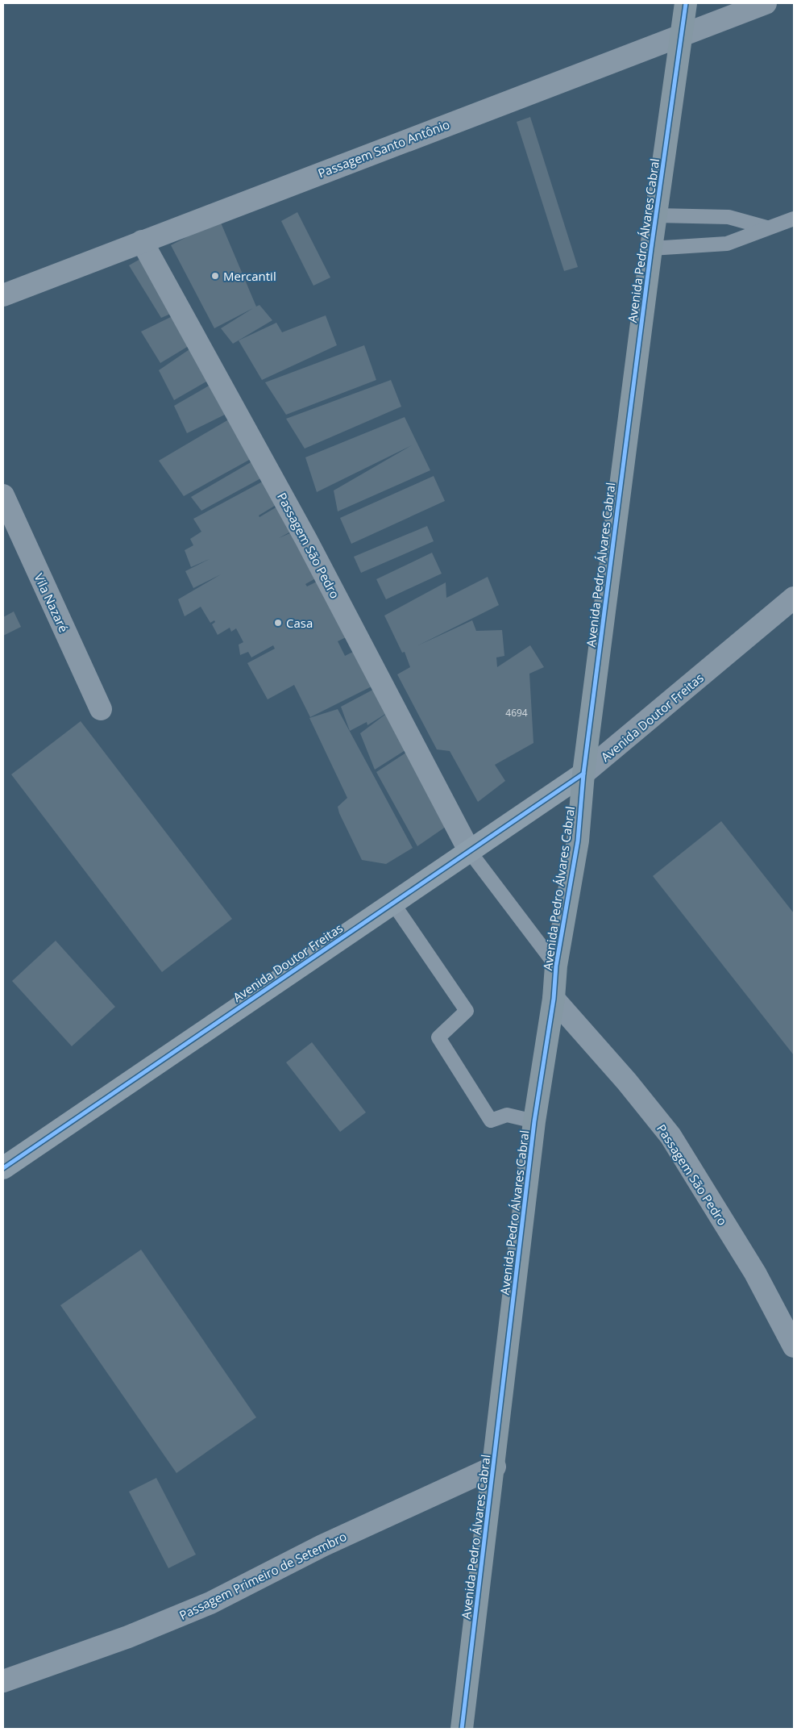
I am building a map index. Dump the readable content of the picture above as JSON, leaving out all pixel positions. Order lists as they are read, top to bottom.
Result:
{
  "streets": {
    "main road": ["Avenida Pedro Álvares Cabral", "Avenida Doutor Freitas"],
    "street": [
      "Passagem Santo Antônio",
      "Passagem São Pedro",
      "Vila Nazaré",
      "Passagem Primeiro de Setembro"
    ]
  },
  "crossings": [
    ["Passagem Santo Antônio", "Avenida Pedro Álvares Cabral"],
    ["Passagem Santo Antônio", "Passagem São Pedro"],
    ["Avenida Pedro Álvares Cabral", "Passagem São Pedro"],
    ["Avenida Pedro Álvares Cabral", "Avenida Doutor Freitas"],
    ["Avenida Pedro Álvares Cabral", "Passagem Primeiro de Setembro"],
    ["Passagem São Pedro", "Avenida Doutor Freitas"]
  ],
  "places": ["Mercantil", "Casa"],
  "house_numbers": ["4694"]
}
